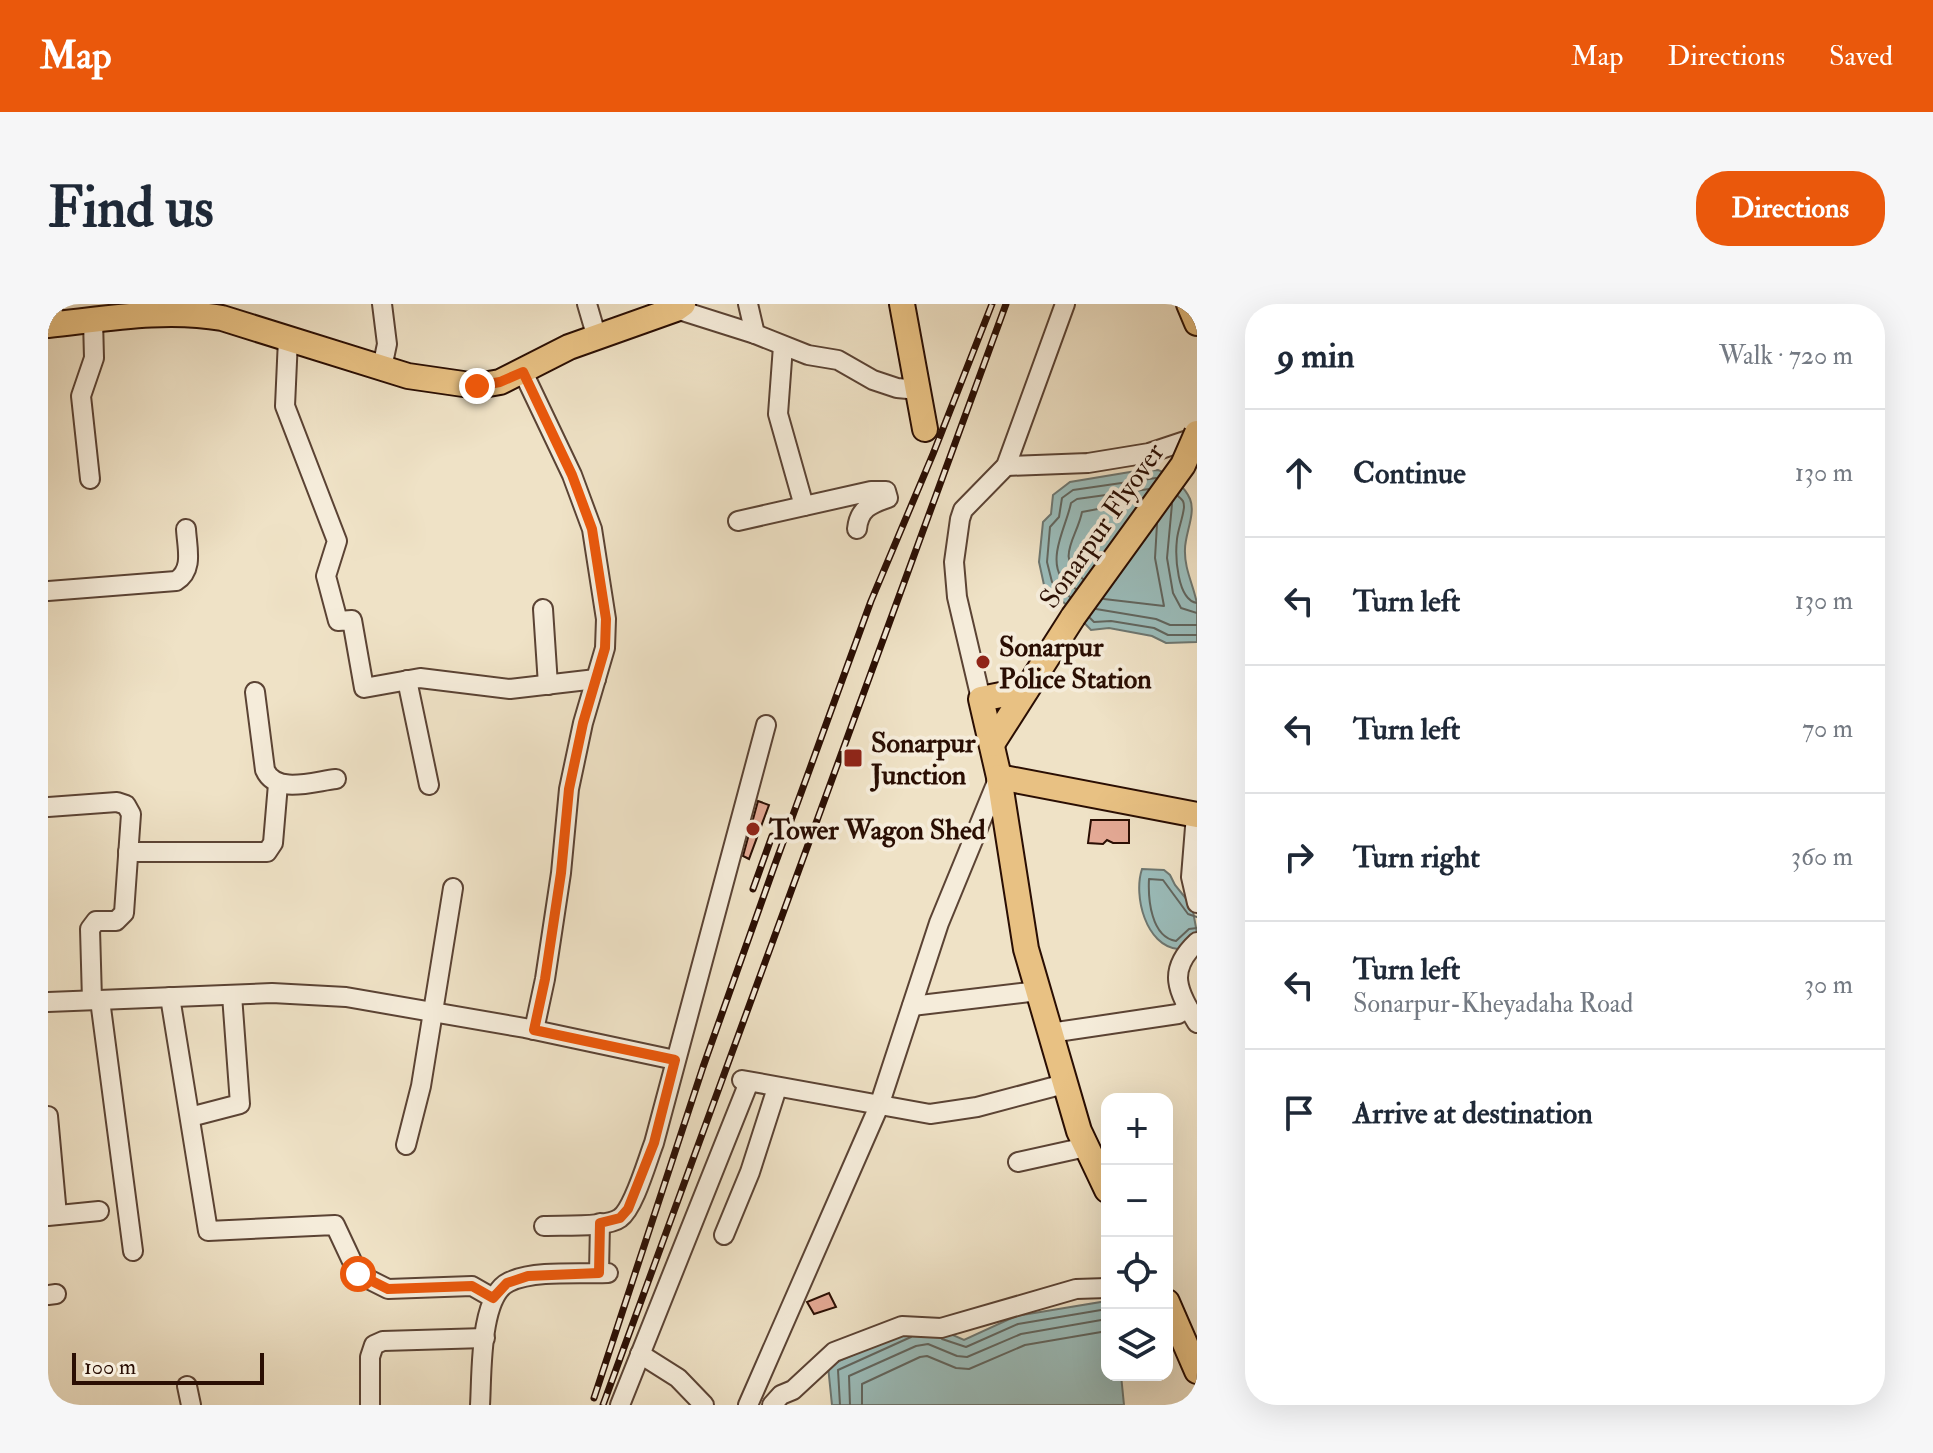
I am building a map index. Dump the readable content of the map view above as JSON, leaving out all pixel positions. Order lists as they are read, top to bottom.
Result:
{
  "streets": {
    "main road": ["Sonarpur Flyover"]
  },
  "places": {
    "other": ["Sonarpur Police Station", "Tower Wagon Shed"],
    "transit": ["Sonarpur Junction"]
  },
  "scale_bar": "100 m",
  "page": {
    "header": "Map",
    "nav": ["Map", "Directions", "Saved"],
    "buttons": "Directions",
    "title": "Find us",
    "heading": ["9 min", "Walk · 720 m"],
    "list": [
      ["Continue", "130 m"],
      ["Turn left", "130 m"],
      ["Turn left", "70 m"],
      ["Turn right", "360 m"],
      ["Turn left", "Sonarpur-Kheyadaha Road", "30 m"],
      "Arrive at destination"
    ],
    "map_buttons": ["+", "−"],
    "scale": "100 m"
  }
}
